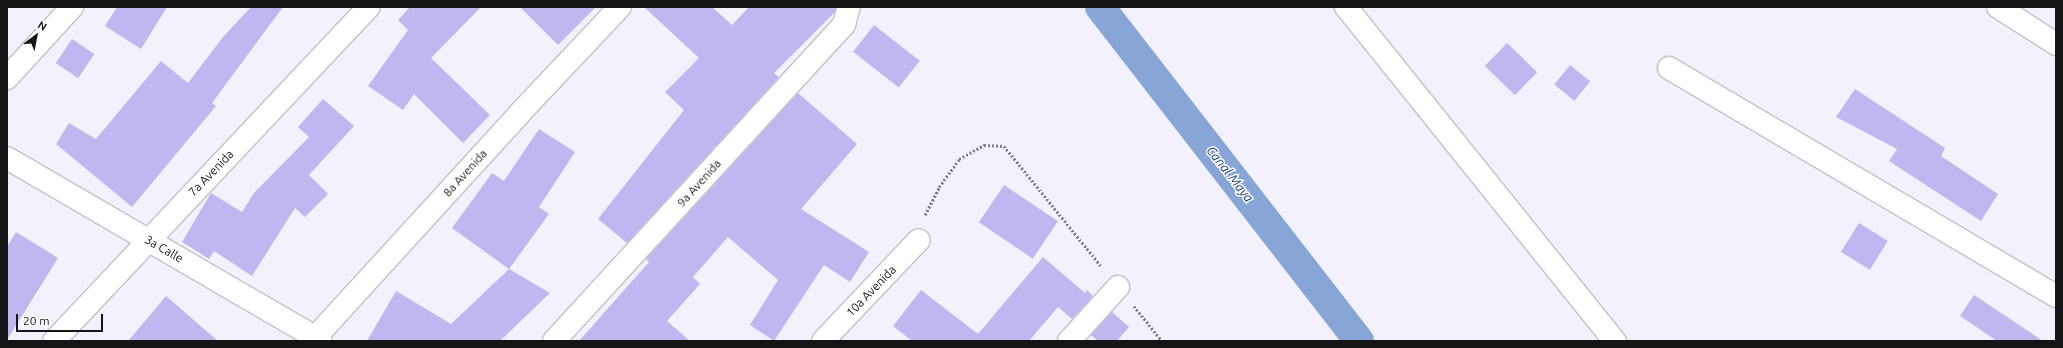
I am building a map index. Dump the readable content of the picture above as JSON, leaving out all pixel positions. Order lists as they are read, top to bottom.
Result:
{
  "streets": {
    "street": [
      "7a Avenida",
      "8a Avenida",
      "9a Avenida",
      "3a Calle",
      "10a Avenida"
    ]
  },
  "crossings": [
    ["7a Avenida", "3a Calle"],
    ["8a Avenida", "3a Calle"]
  ],
  "water": ["Canal Maya"],
  "scale_bar": "20 m",
  "north": "top right"
}
